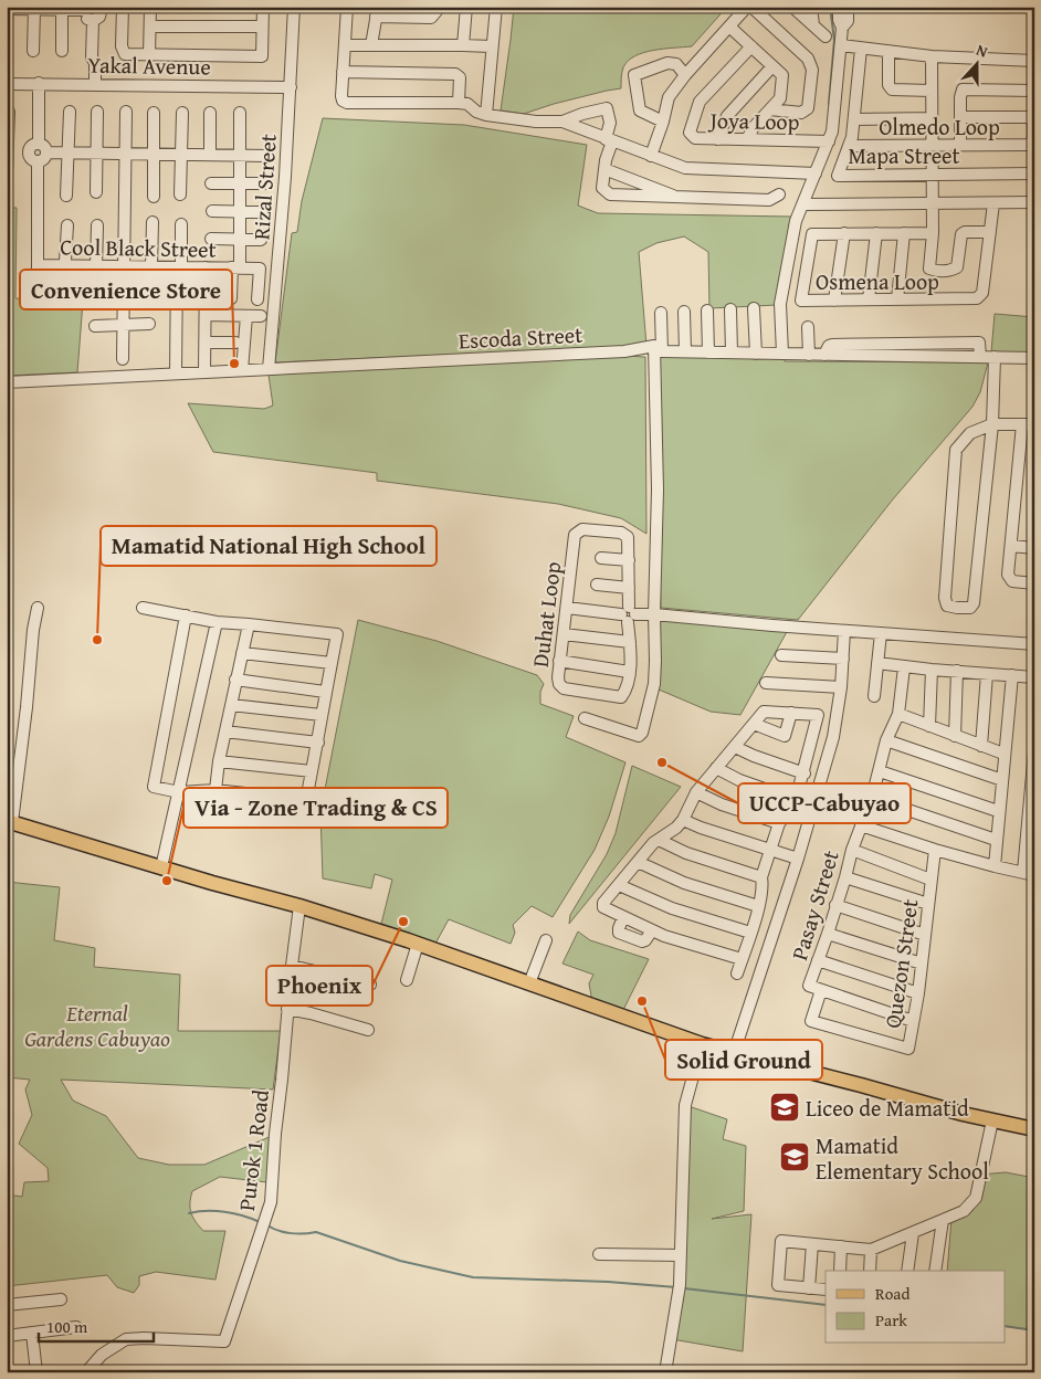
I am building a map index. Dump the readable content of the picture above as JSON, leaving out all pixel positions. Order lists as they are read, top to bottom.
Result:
{
  "streets": {
    "street": [
      "Yakal Avenue",
      "Joya Loop",
      "Olmedo Loop",
      "Mapa Street",
      "Rizal Street",
      "Cool Black Street",
      "Osmena Loop",
      "Escoda Street",
      "Duhat Loop",
      "Pasay Street",
      "Quezon Street",
      "Purok 1 Road"
    ]
  },
  "crossings": [
    ["Yakal Avenue", "Rizal Street"],
    ["Olmedo Loop", "Mapa Street"],
    ["Rizal Street", "Escoda Street"],
    ["Pasay Street", "Quezon Street"]
  ],
  "parks": ["Eternal Gardens Cabuyao"],
  "places": {
    "other": [
      "Convenience Store",
      "Mamatid National High School",
      "UCCP-Cabuyao",
      "Via - Zone Trading & CS",
      "Phoenix",
      "Solid Ground"
    ],
    "school or university": ["Liceo de Mamatid", "Mamatid Elementary School"]
  },
  "legend": ["Road", "Park"],
  "scale_bar": "100 m",
  "north": "top"
}
